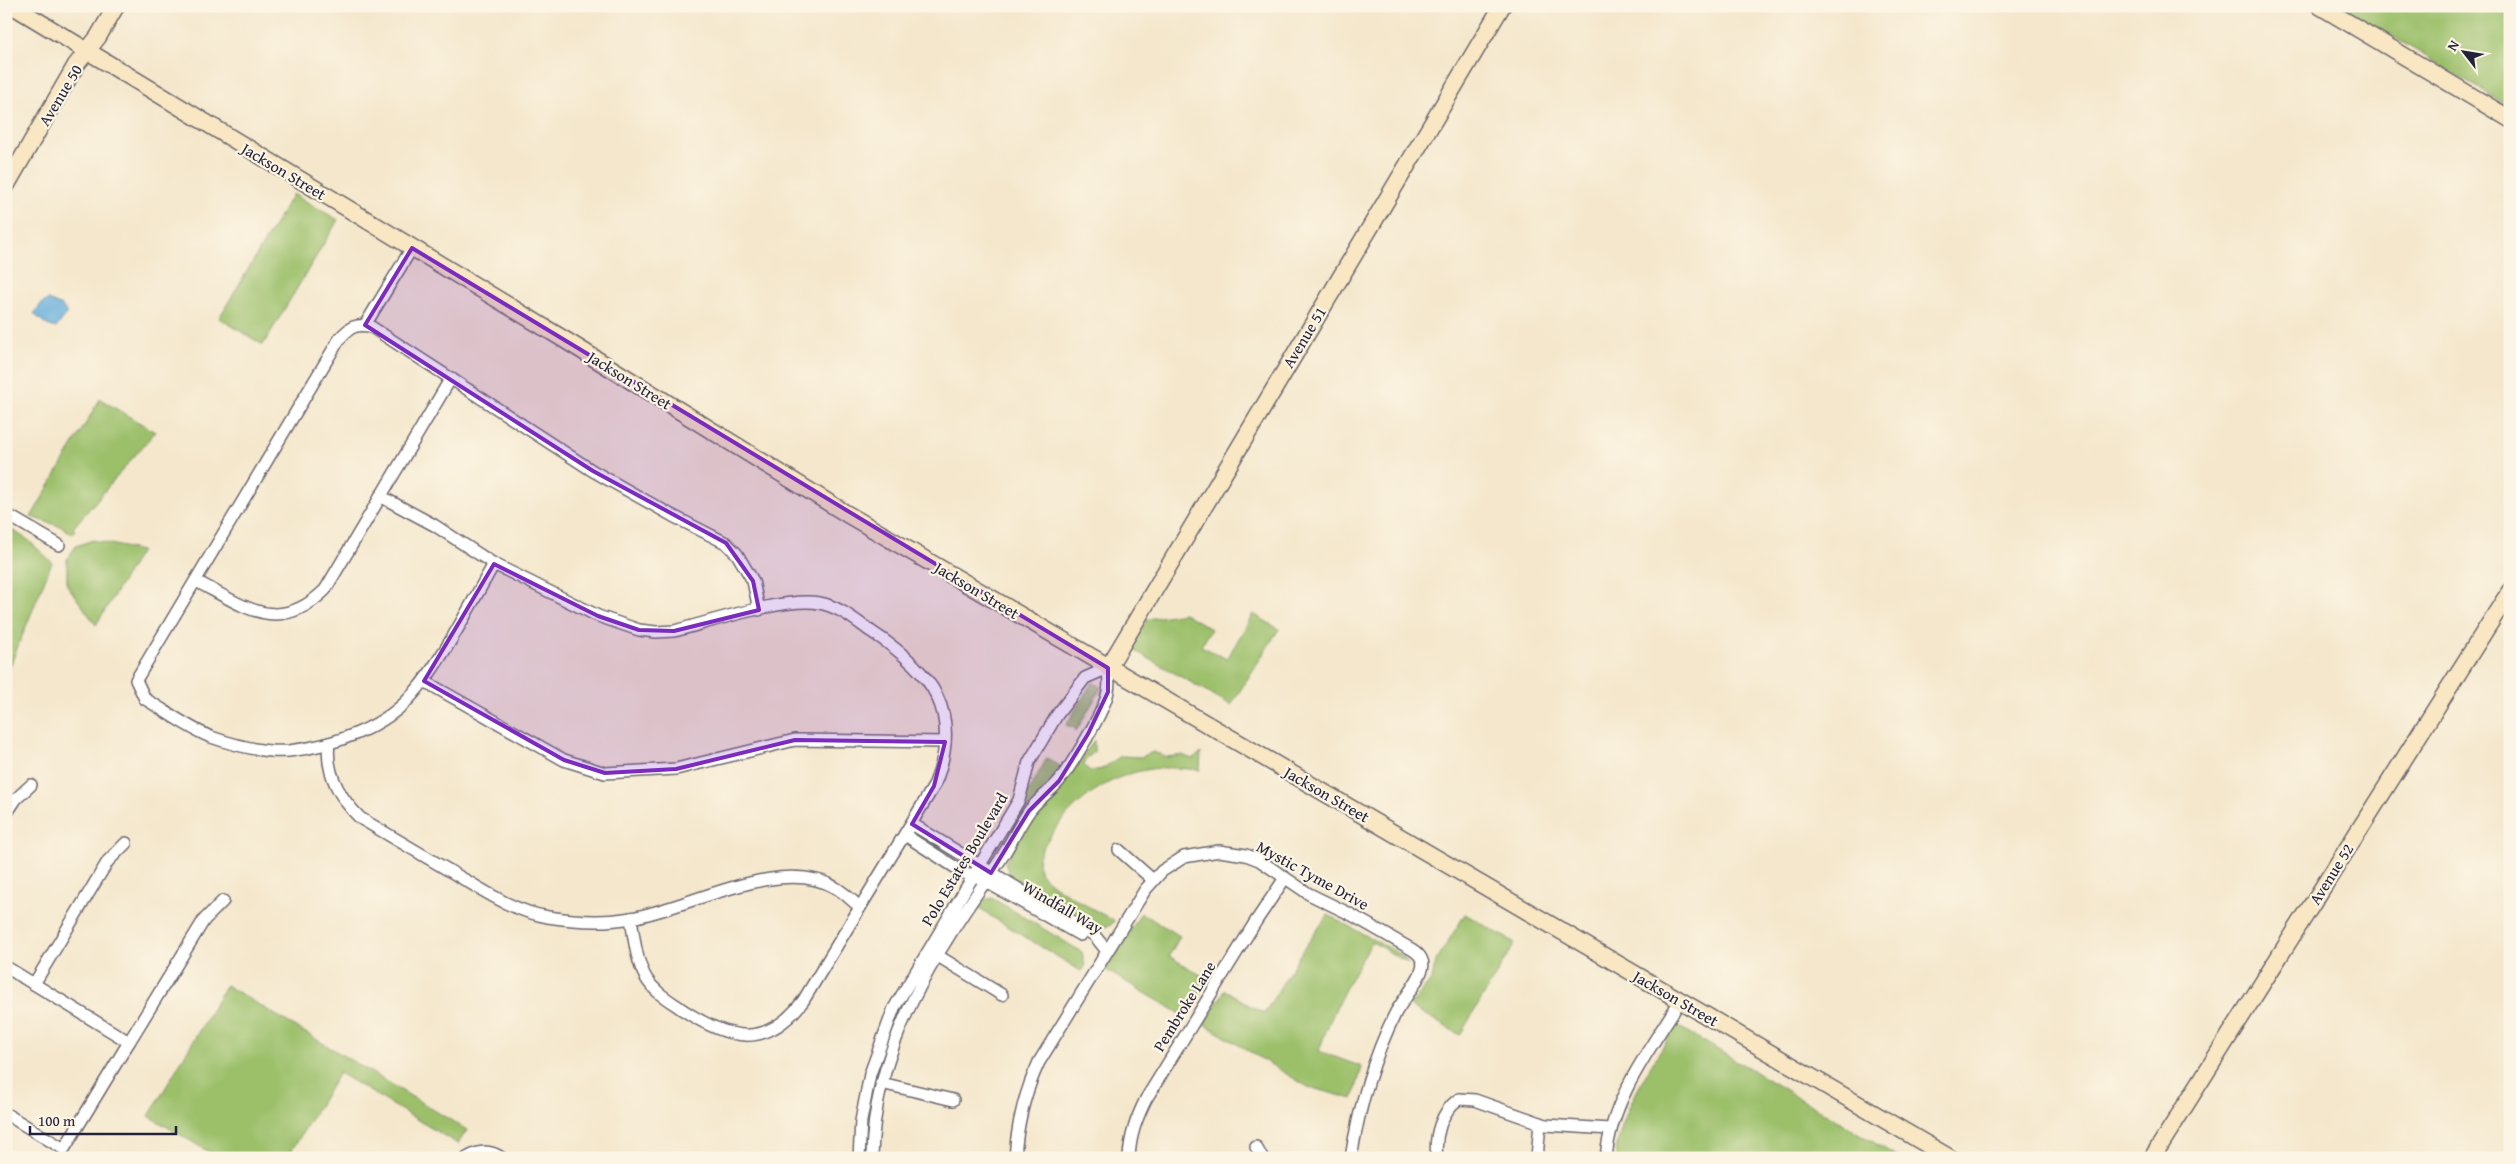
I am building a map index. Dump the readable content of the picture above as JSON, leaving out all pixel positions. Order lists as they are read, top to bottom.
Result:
{
  "streets": {
    "main road": [
      "Avenue 50",
      "Jackson Street",
      "Avenue 51",
      "Avenue 52"
    ],
    "street": [
      "Polo Estates Boulevard",
      "Mystic Tyme Drive",
      "Windfall Way",
      "Pembroke Lane"
    ]
  },
  "crossings": [
    ["Avenue 50", "Jackson Street"],
    ["Jackson Street", "Avenue 51"],
    ["Jackson Street", "Polo Estates Boulevard"],
    ["Avenue 51", "Polo Estates Boulevard"],
    ["Polo Estates Boulevard", "Windfall Way"],
    ["Mystic Tyme Drive", "Windfall Way"],
    ["Mystic Tyme Drive", "Pembroke Lane"]
  ],
  "scale_bar": "100 m",
  "north": "top left"
}
